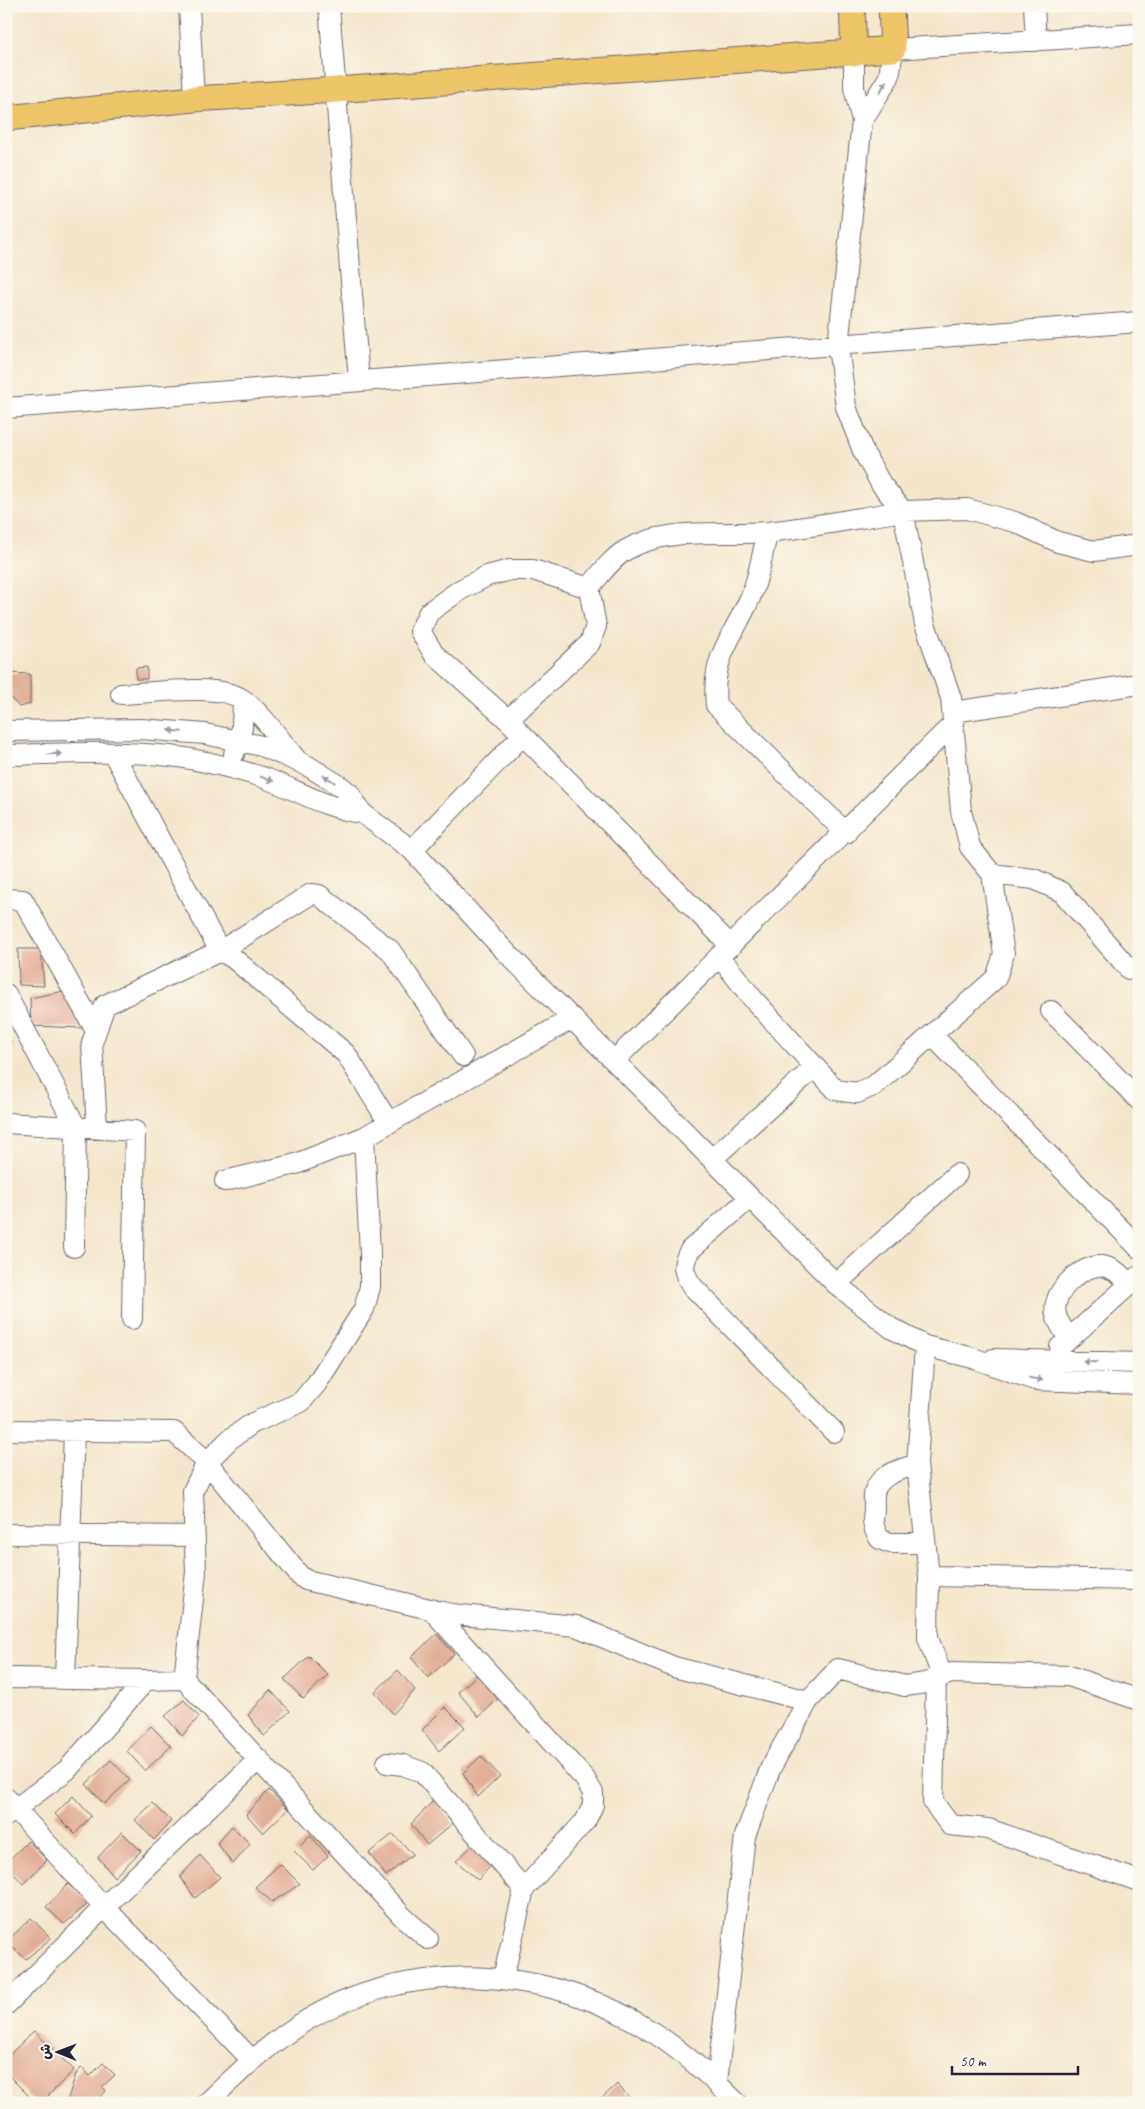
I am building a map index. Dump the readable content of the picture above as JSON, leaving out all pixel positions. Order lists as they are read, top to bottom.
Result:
{
  "scale_bar": "50 m",
  "north": "left"
}
